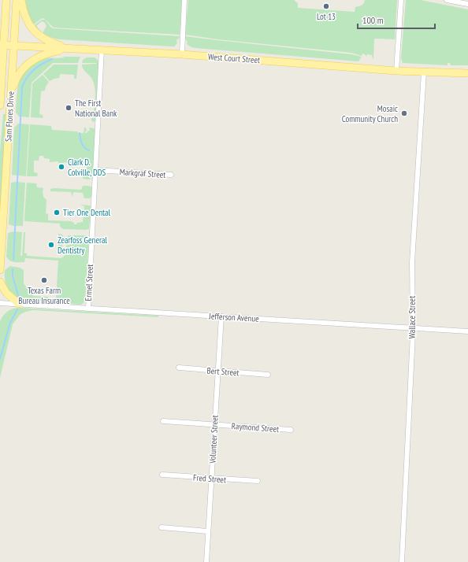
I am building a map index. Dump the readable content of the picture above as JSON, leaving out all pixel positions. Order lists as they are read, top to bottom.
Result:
{
  "streets": {
    "main road": ["West Court Street", "Sam Flores Drive"],
    "street": [
      "Markgraf Street",
      "Ermel Street",
      "Jefferson Avenue",
      "Wallace Street",
      "Bert Street",
      "Raymond Street",
      "Volunteer Street",
      "Fred Street"
    ]
  },
  "crossings": [
    ["West Court Street", "Sam Flores Drive"],
    ["West Court Street", "Ermel Street"],
    ["West Court Street", "Wallace Street"],
    ["Markgraf Street", "Ermel Street"],
    ["Ermel Street", "Jefferson Avenue"],
    ["Jefferson Avenue", "Wallace Street"],
    ["Jefferson Avenue", "Volunteer Street"],
    ["Bert Street", "Volunteer Street"],
    ["Raymond Street", "Volunteer Street"],
    ["Volunteer Street", "Fred Street"]
  ],
  "places": [
    "Lot 13",
    "The First National Bank",
    "Mosaic Community Church",
    "Clark D. Colville, DDS",
    "Tier One Dental",
    "Zearfoss General Dentistry",
    "Texas Farm Bureau Insurance"
  ],
  "scale_bar": "100 m"
}
